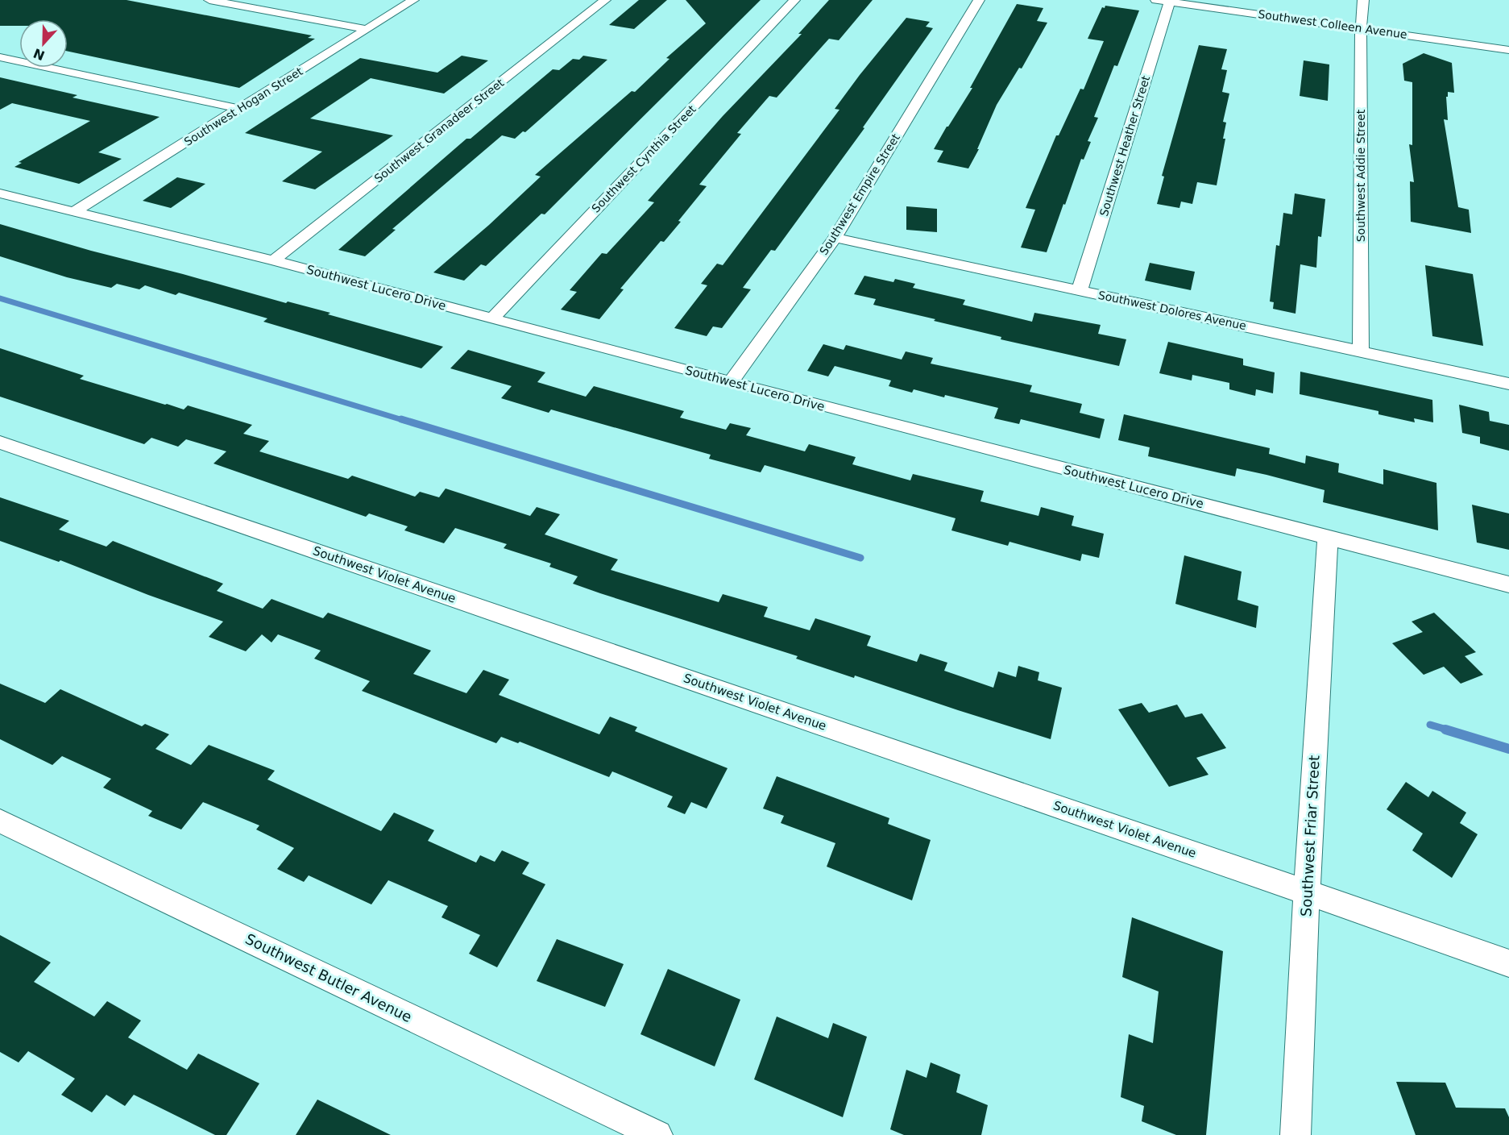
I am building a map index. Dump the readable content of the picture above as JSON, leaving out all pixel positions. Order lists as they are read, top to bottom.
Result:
{
  "streets": {
    "street": [
      "Southwest Colleen Avenue",
      "Southwest Hogan Street",
      "Southwest Granadeer Street",
      "Southwest Heather Street",
      "Southwest Cynthia Street",
      "Southwest Addie Street",
      "Southwest Empire Street",
      "Southwest Lucero Drive",
      "Southwest Dolores Avenue",
      "Southwest Violet Avenue",
      "Southwest Friar Street",
      "Southwest Butler Avenue"
    ]
  },
  "crossings": [
    ["Southwest Colleen Avenue", "Southwest Heather Street"],
    ["Southwest Colleen Avenue", "Southwest Addie Street"],
    ["Southwest Hogan Street", "Southwest Lucero Drive"],
    ["Southwest Granadeer Street", "Southwest Lucero Drive"],
    ["Southwest Heather Street", "Southwest Dolores Avenue"],
    ["Southwest Cynthia Street", "Southwest Lucero Drive"],
    ["Southwest Addie Street", "Southwest Dolores Avenue"],
    ["Southwest Empire Street", "Southwest Lucero Drive"],
    ["Southwest Empire Street", "Southwest Dolores Avenue"],
    ["Southwest Lucero Drive", "Southwest Friar Street"],
    ["Southwest Violet Avenue", "Southwest Friar Street"]
  ],
  "north": "bottom"
}
